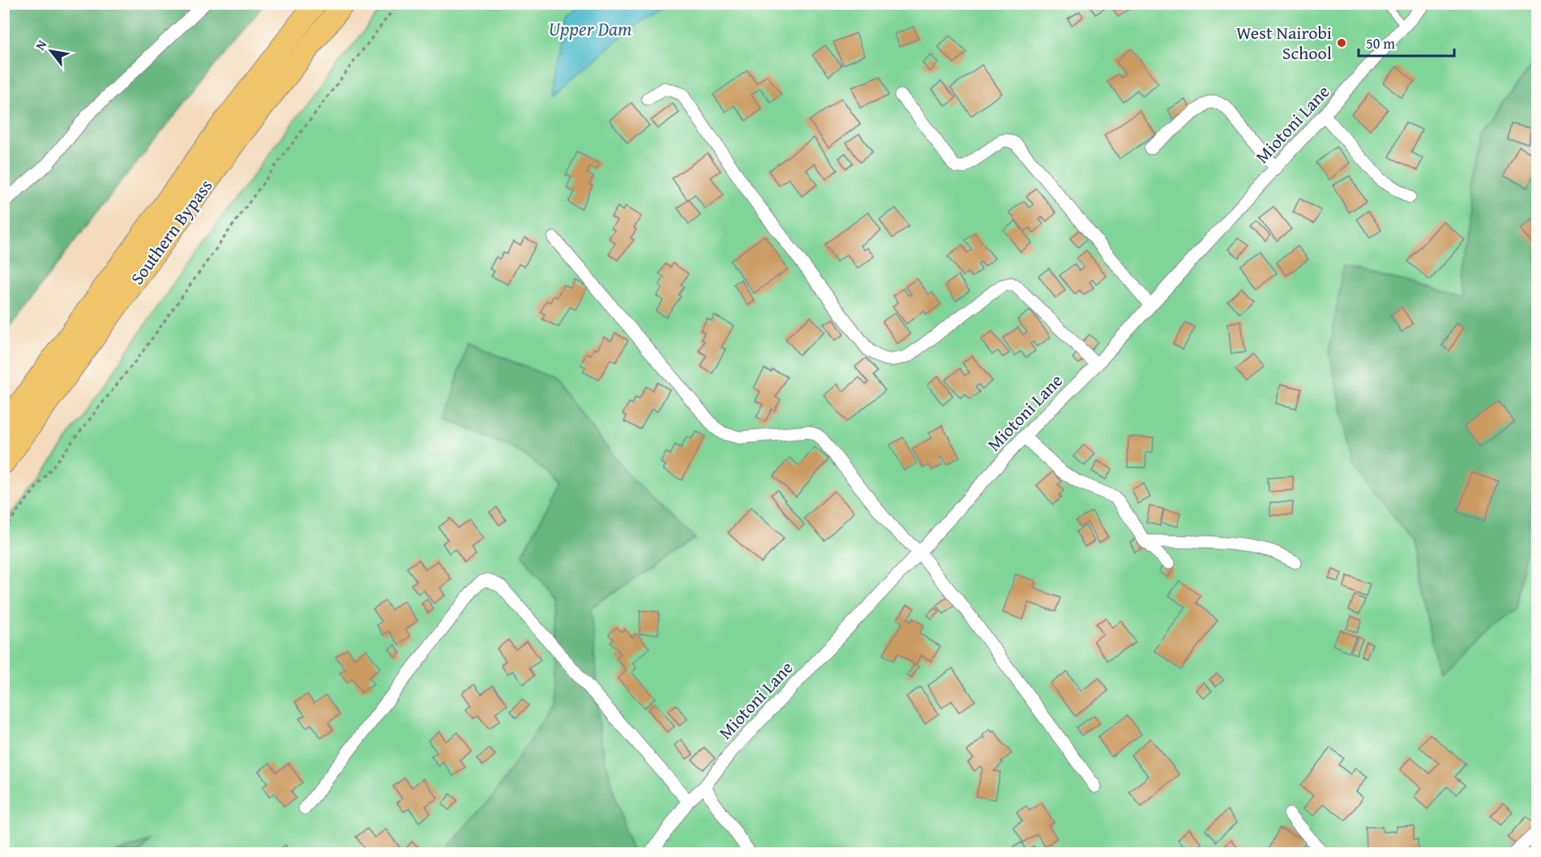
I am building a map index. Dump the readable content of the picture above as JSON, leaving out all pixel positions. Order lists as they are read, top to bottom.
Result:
{
  "streets": {
    "highway": ["Southern Bypass"],
    "street": ["Miotoni Lane"]
  },
  "water": ["Upper Dam"],
  "places": ["West Nairobi School"],
  "scale_bar": "50 m",
  "north": "top left"
}
